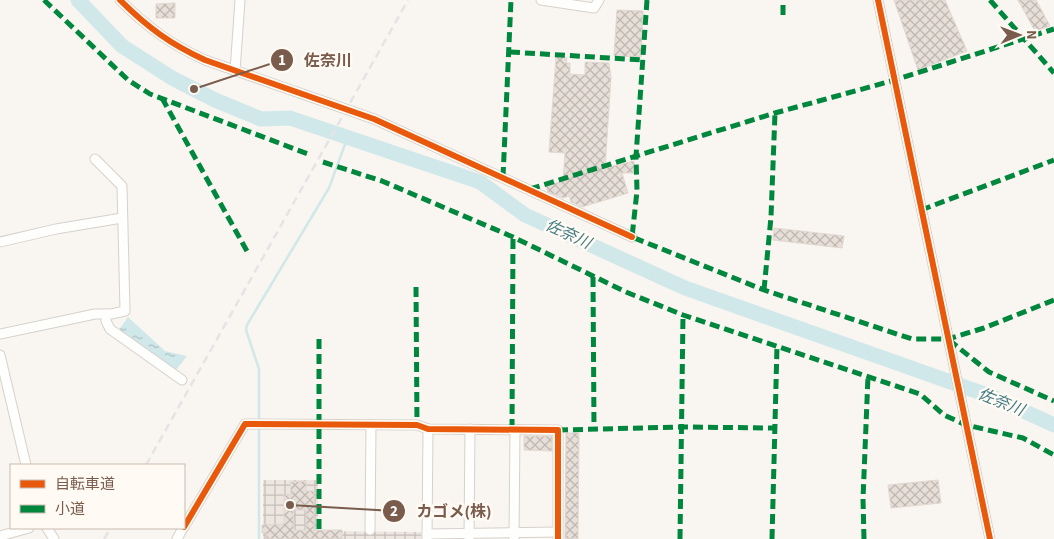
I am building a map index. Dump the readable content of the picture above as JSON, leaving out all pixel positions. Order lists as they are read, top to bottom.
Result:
{
  "water": ["佐奈川"],
  "places": ["佐奈川", "カゴメ(株)"],
  "legend": ["自転車道", "小道"],
  "north": "right"
}
